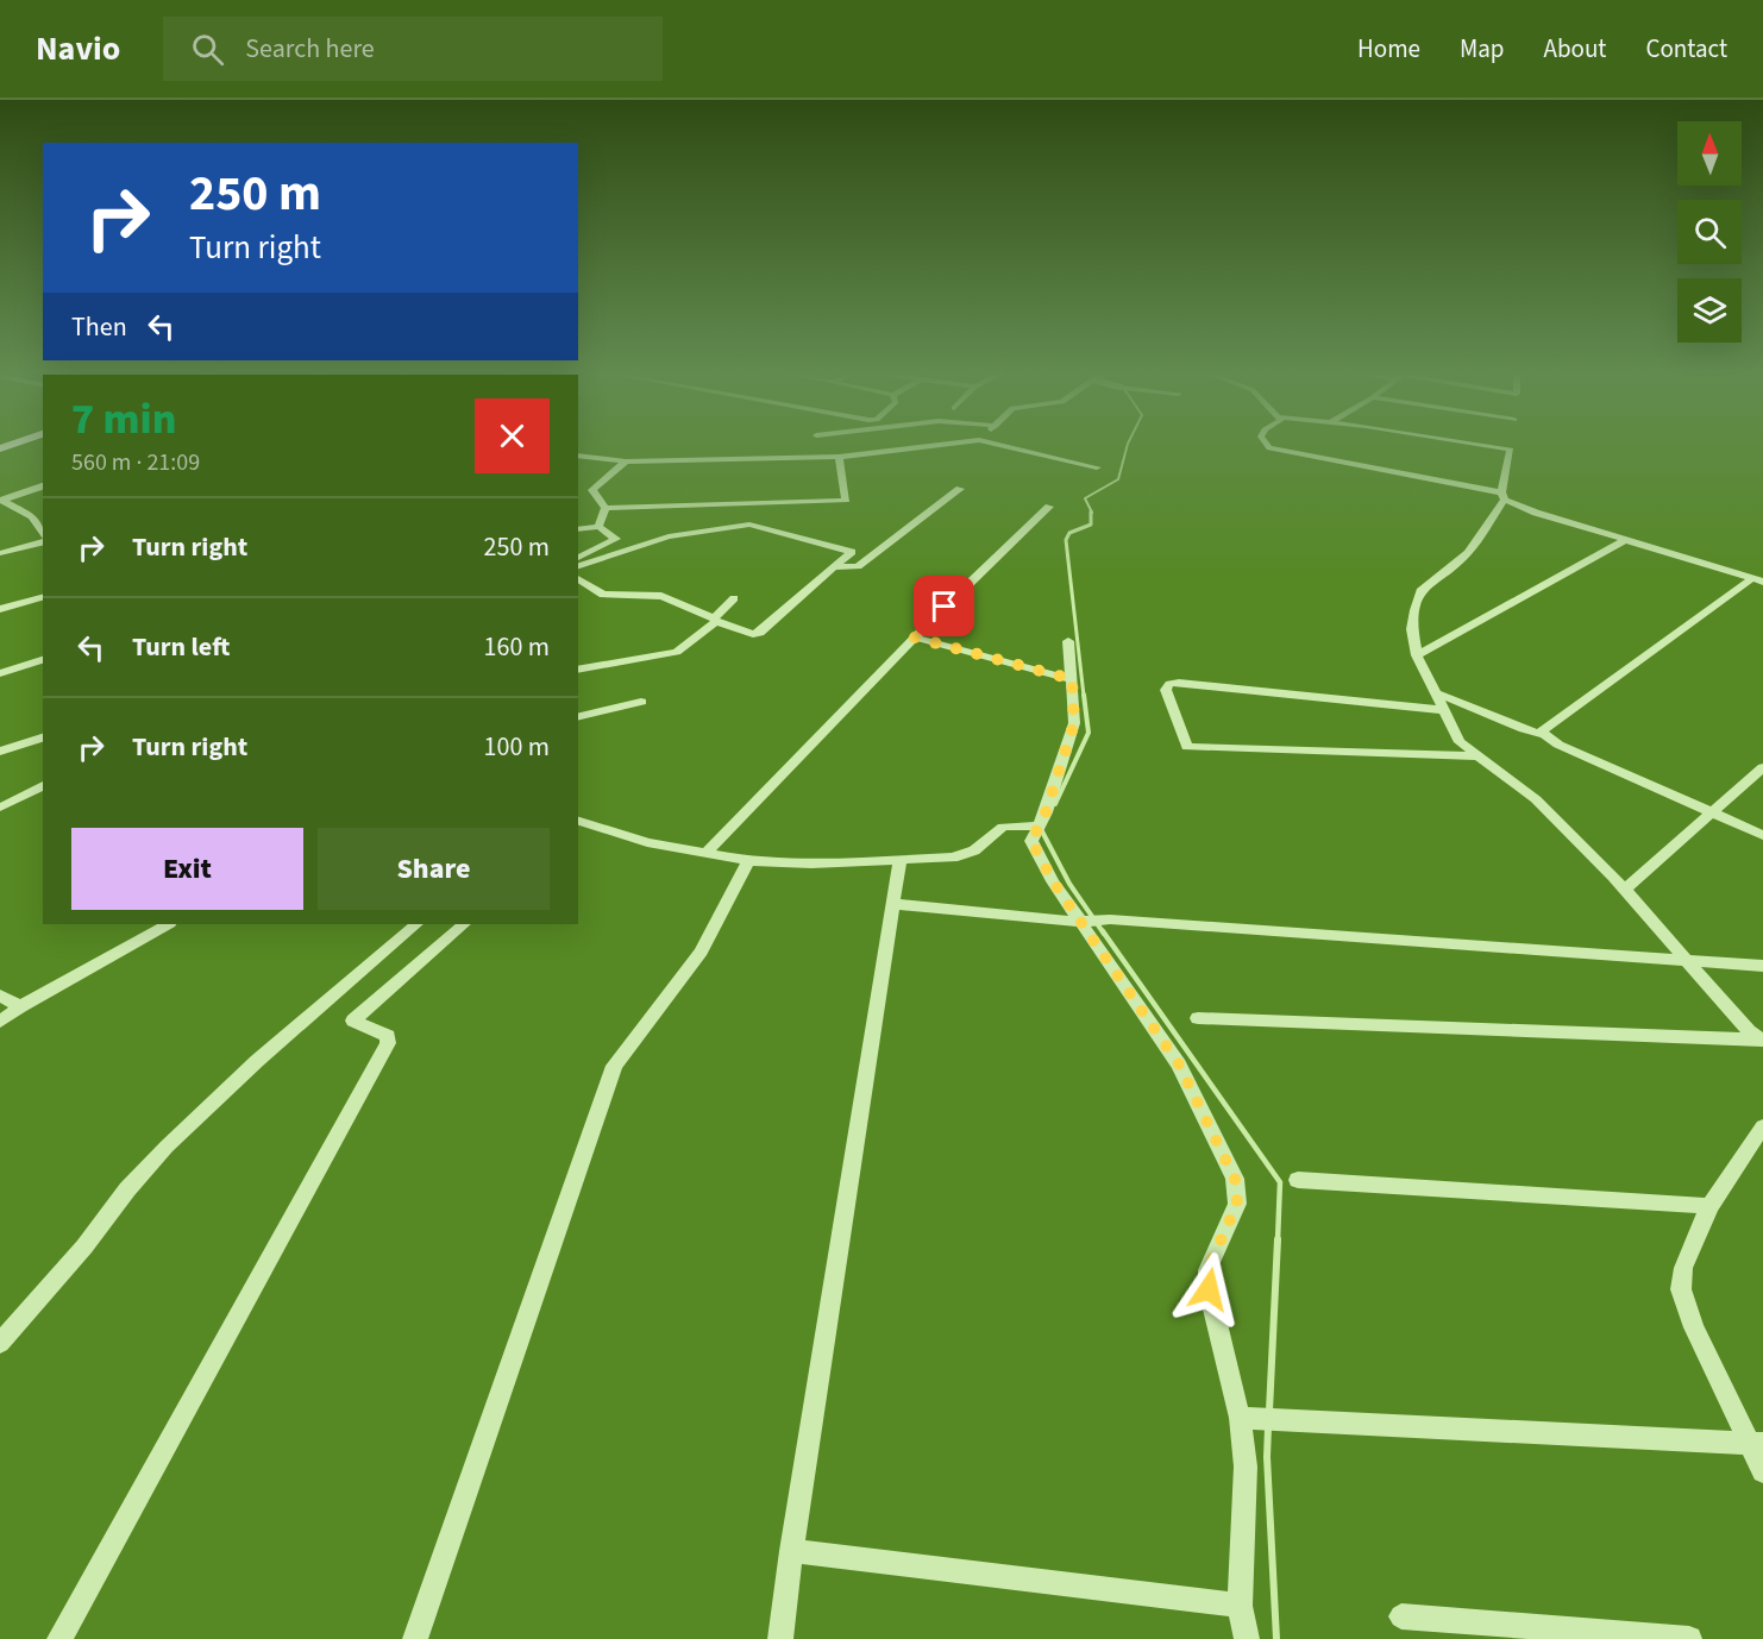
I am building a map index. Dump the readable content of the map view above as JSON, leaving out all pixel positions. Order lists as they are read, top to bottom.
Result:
{
  "north": "top",
  "page": {
    "header": "Navio",
    "search": "Search here",
    "nav": [
      "Home",
      "Map",
      "About",
      "Contact"
    ],
    "turn": ["250 m", "Turn right"],
    "then": "Then",
    "heading": ["7 min", "560 m · 21:09"],
    "list": [
      {
        "name": "Turn right",
        "value": "250 m"
      },
      {
        "name": "Turn left",
        "value": "160 m"
      },
      {
        "name": "Turn right",
        "value": "100 m"
      }
    ],
    "buttons": ["Exit", "Share"]
  }
}
